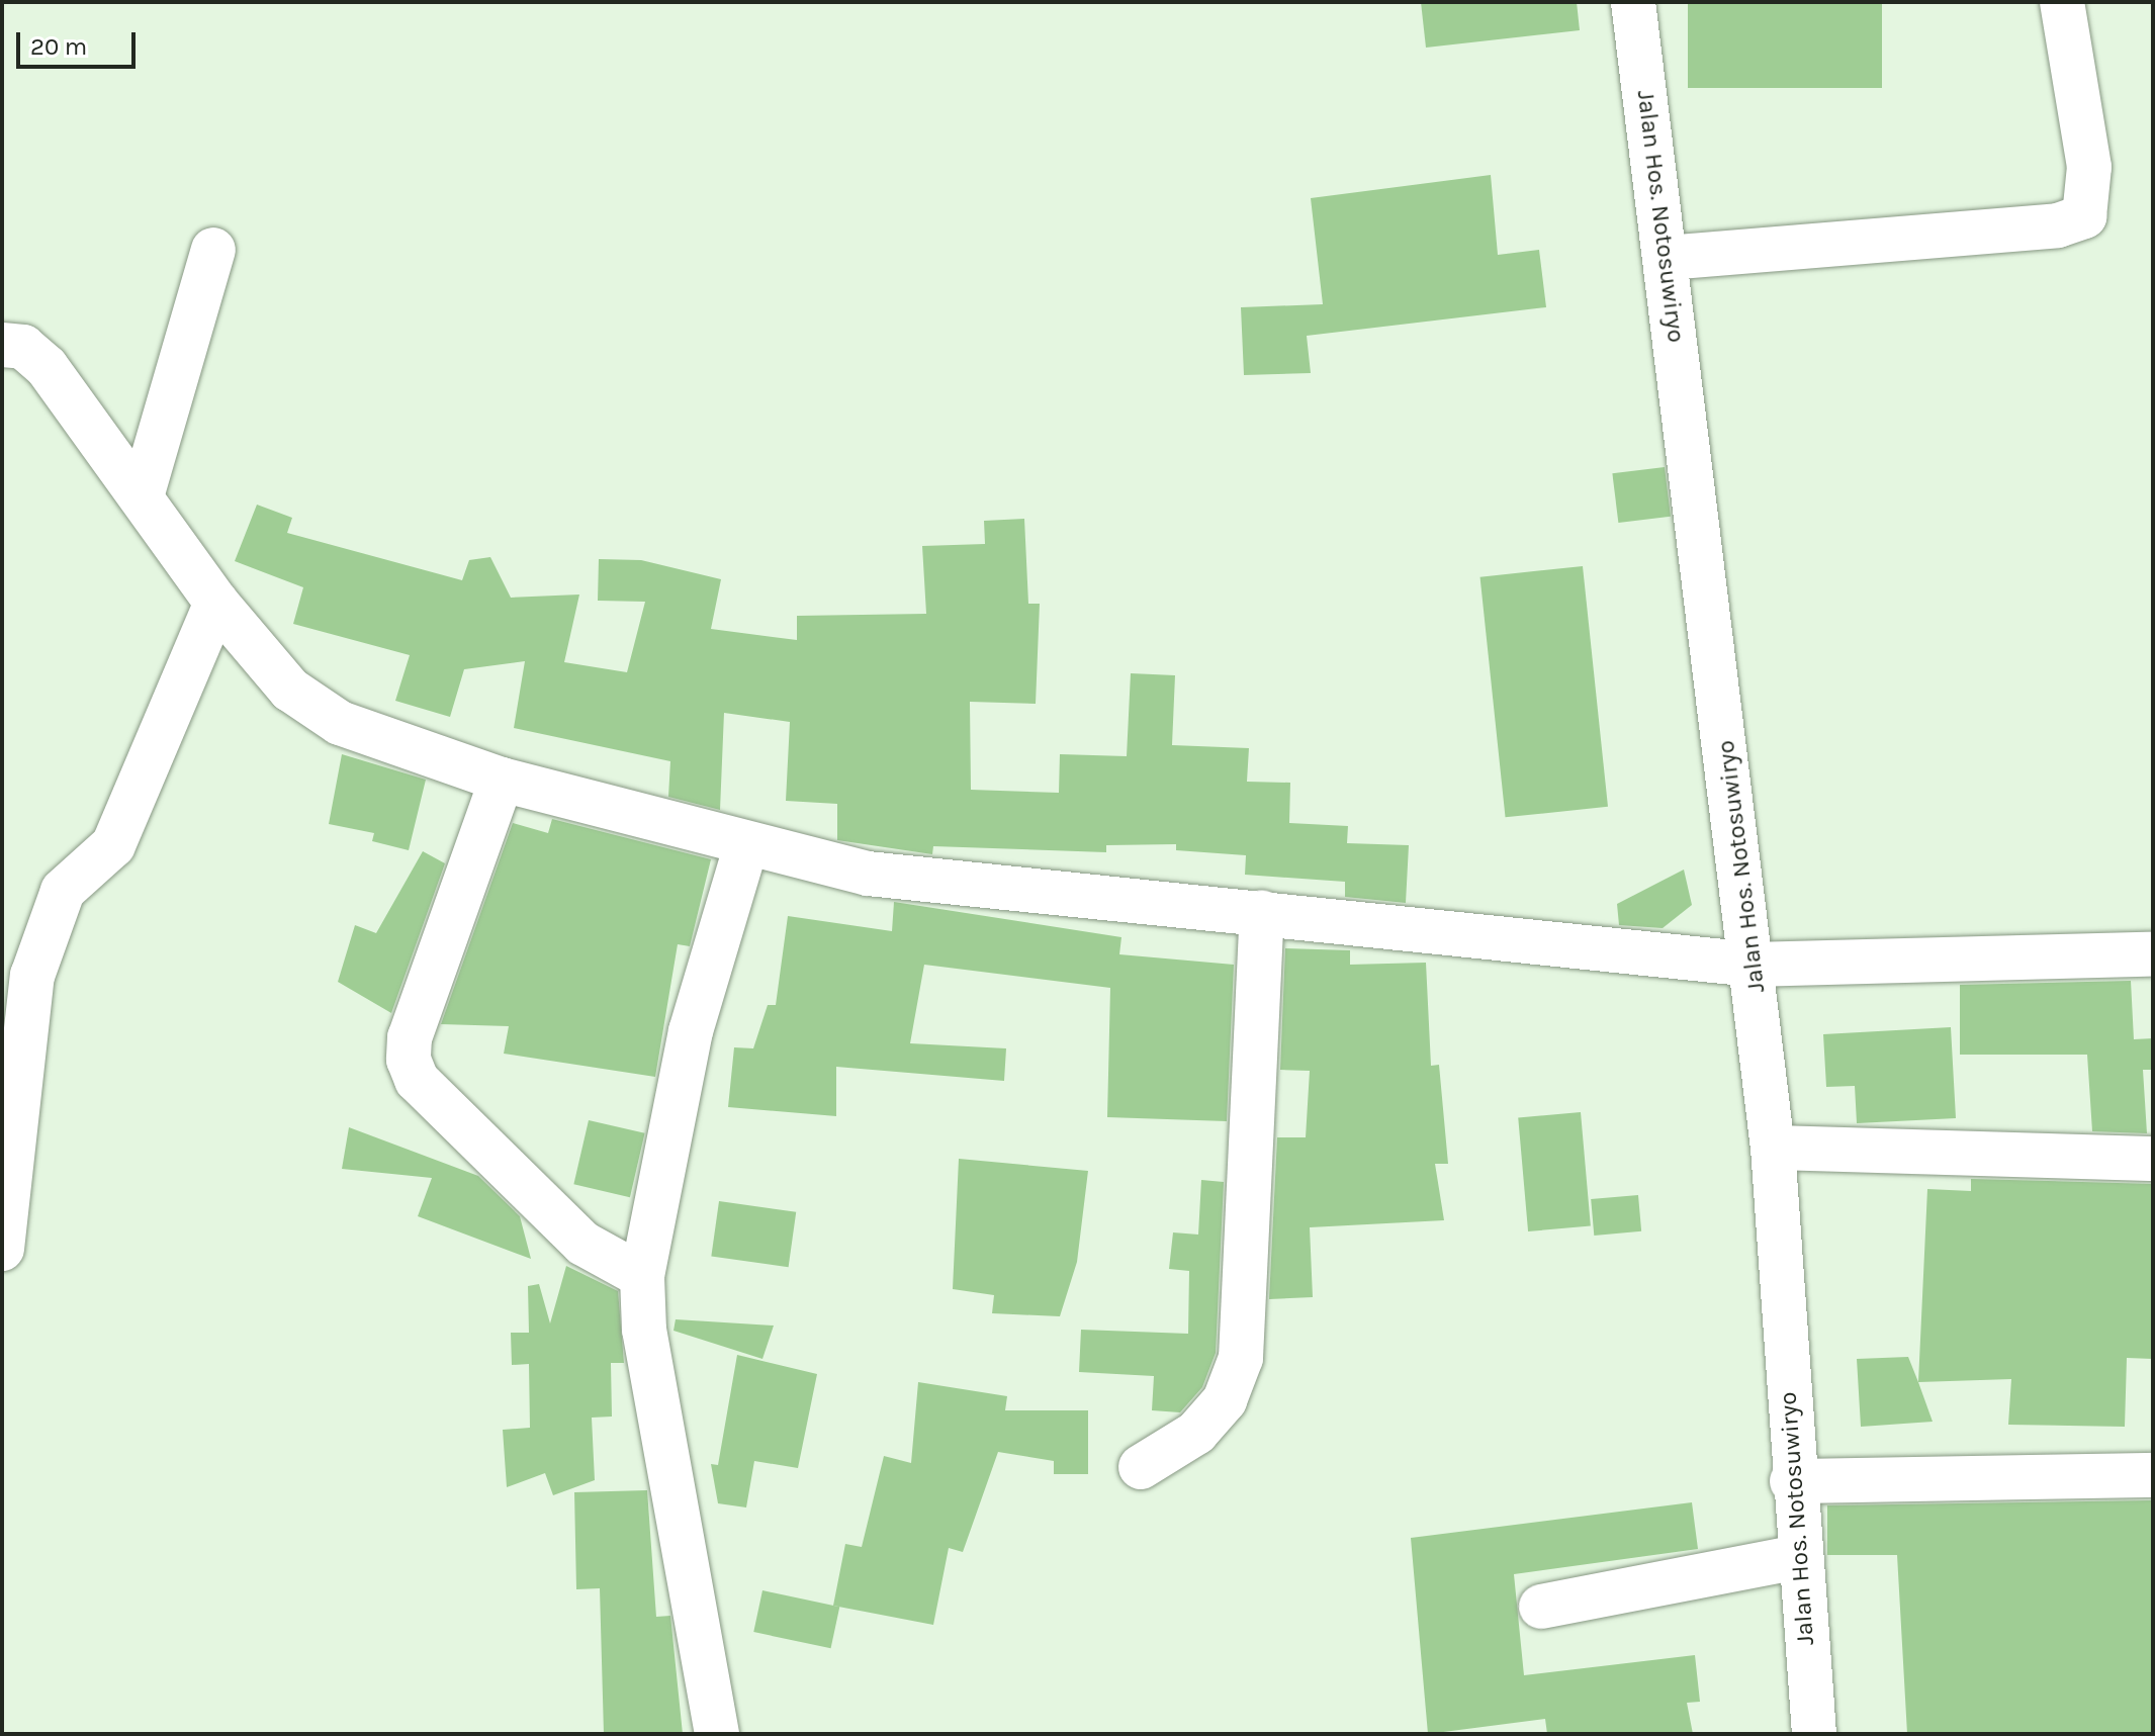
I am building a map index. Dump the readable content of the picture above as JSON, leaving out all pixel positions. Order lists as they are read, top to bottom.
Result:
{
  "streets": {
    "street": ["Jalan Hos. Notosuwiryo"]
  },
  "scale_bar": "20 m"
}
